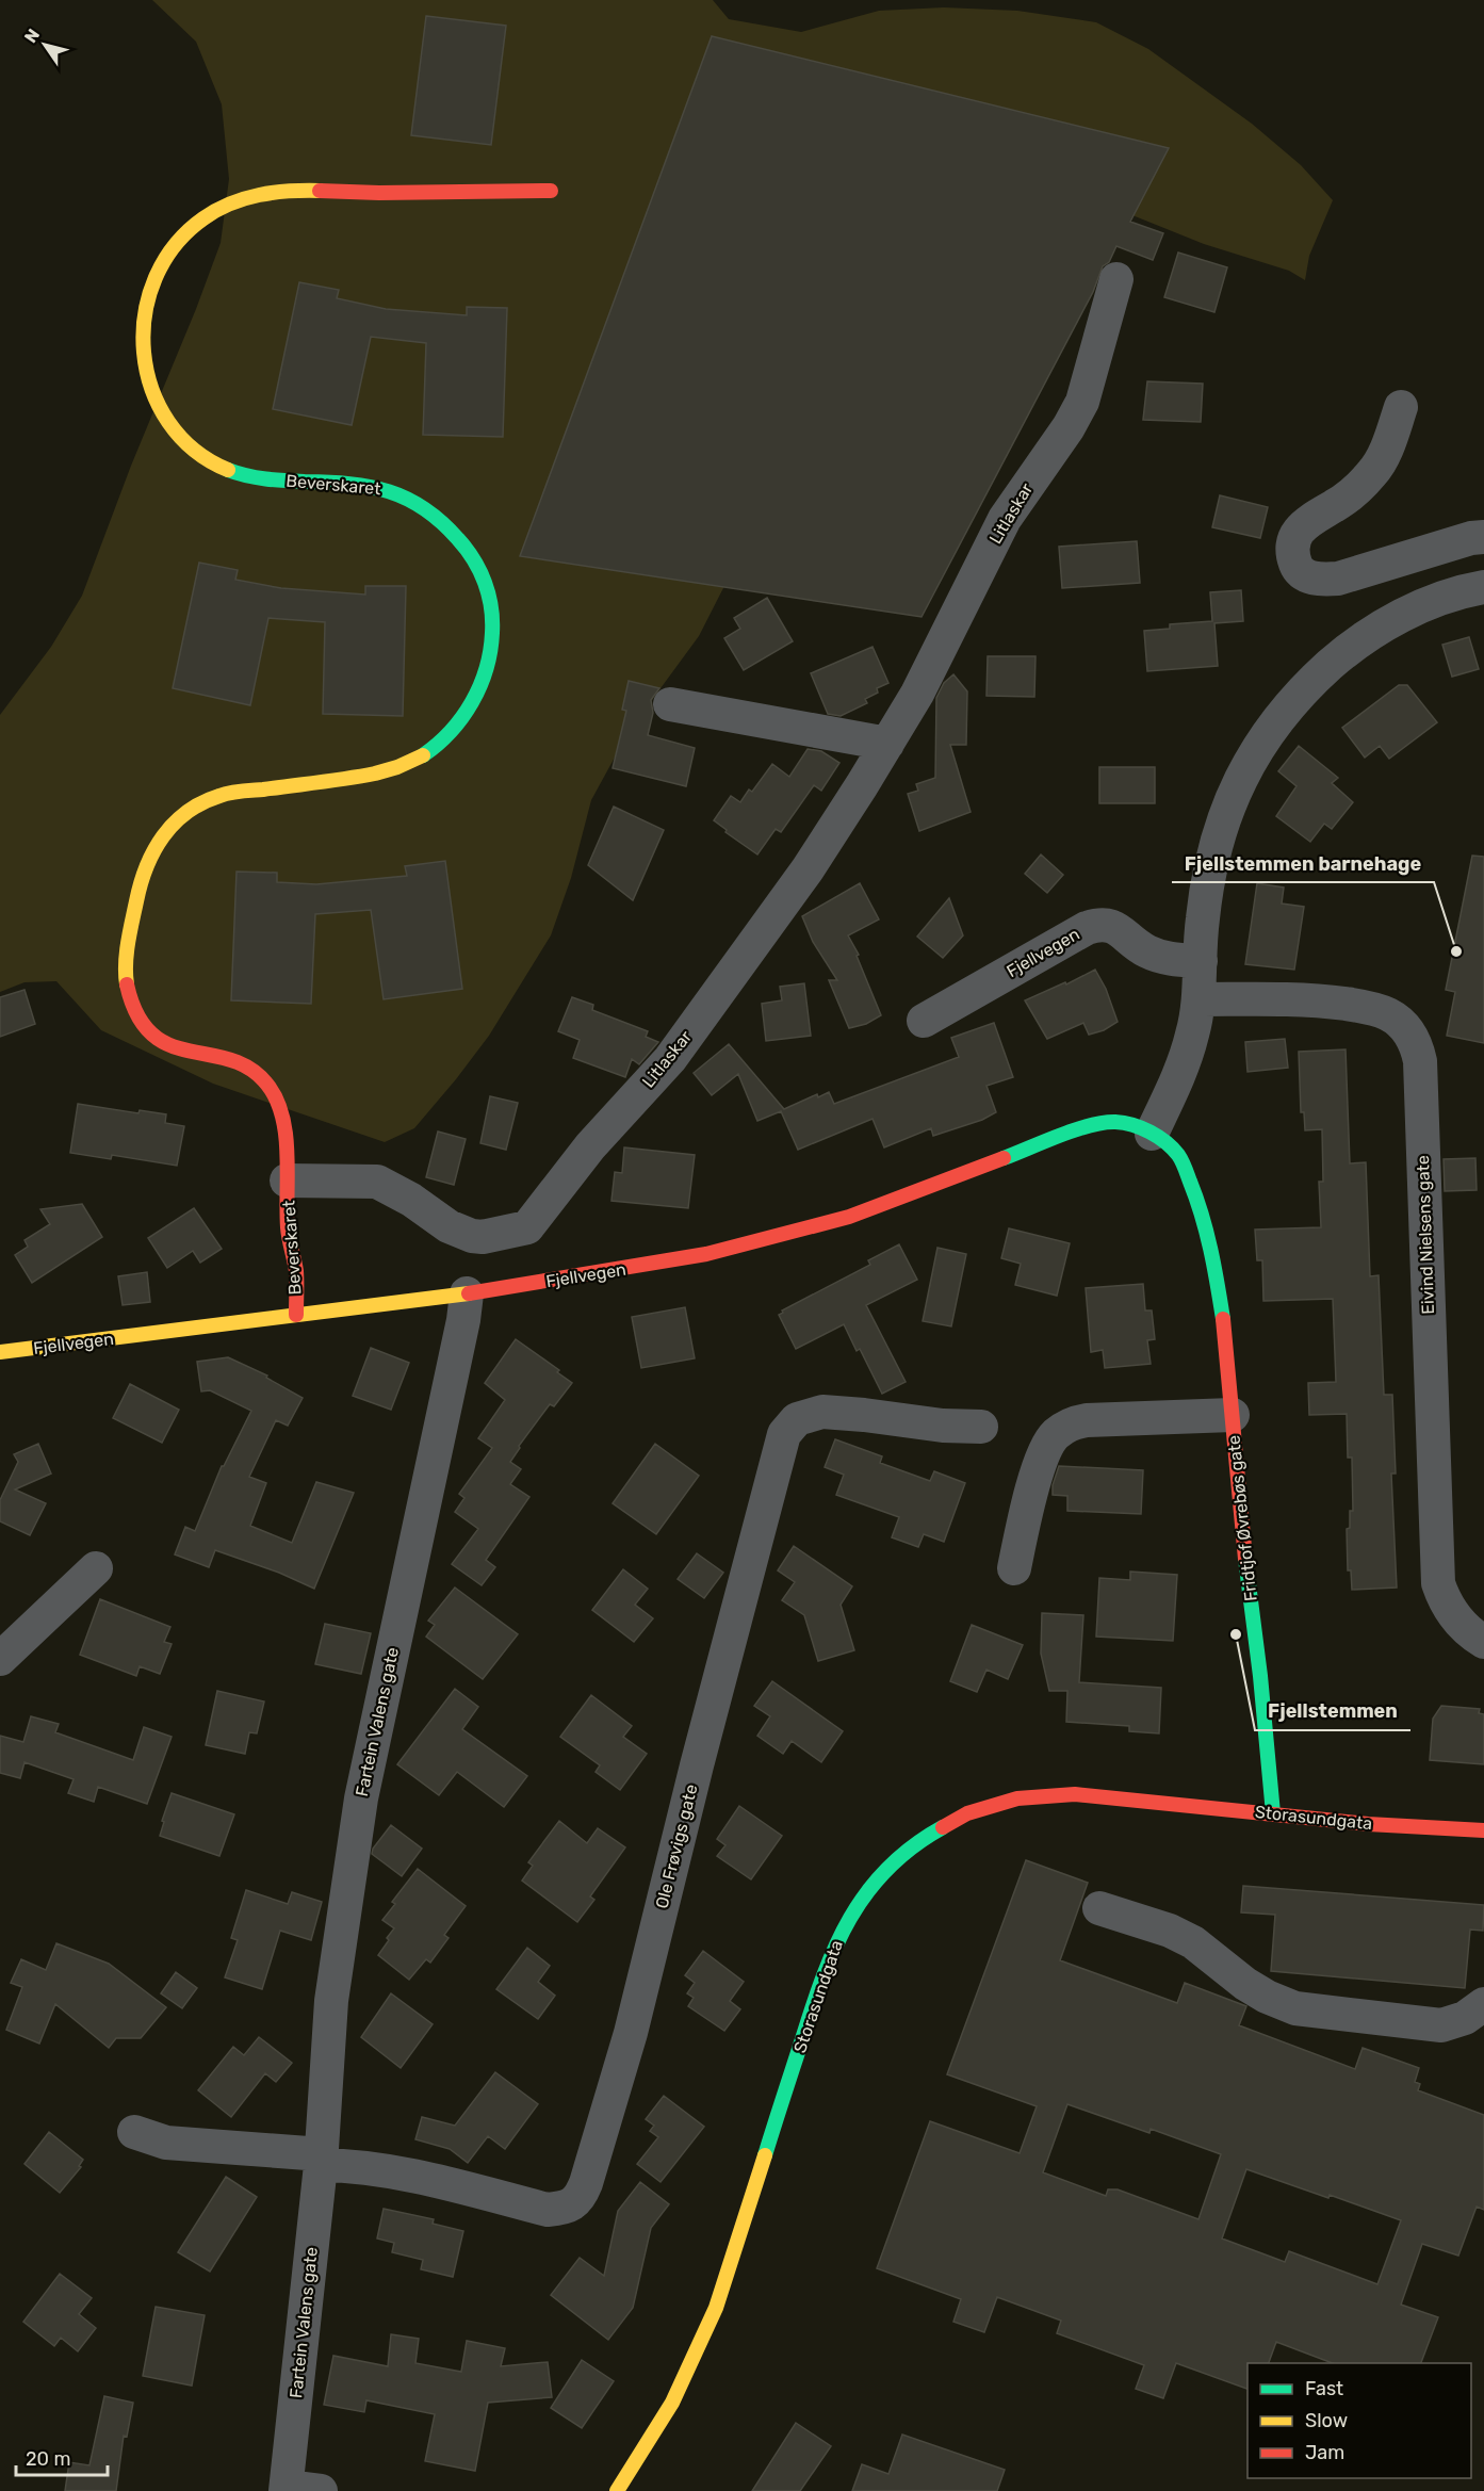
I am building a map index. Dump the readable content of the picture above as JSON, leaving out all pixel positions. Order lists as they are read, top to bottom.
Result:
{
  "streets": {
    "main road": [
      "Beverskaret",
      "Fjellvegen",
      "Fridtjof Øvrebøs gate",
      "Storasundgata"
    ],
    "street": [
      "Litlaskar",
      "Eivind Nielsens gate",
      "Fartein Valens gate",
      "Ole Frøvigs gate"
    ]
  },
  "crossings": [
    ["Beverskaret", "Litlaskar"],
    ["Beverskaret", "Fjellvegen"],
    ["Fjellvegen", "Fridtjof Øvrebøs gate"],
    ["Fjellvegen", "Fartein Valens gate"],
    ["Fridtjof Øvrebøs gate", "Storasundgata"],
    ["Fartein Valens gate", "Ole Frøvigs gate"]
  ],
  "places": ["Fjellstemmen barnehage", "Fjellstemmen"],
  "legend": ["Fast", "Slow", "Jam"],
  "scale_bar": "20 m",
  "north": "top left"
}
